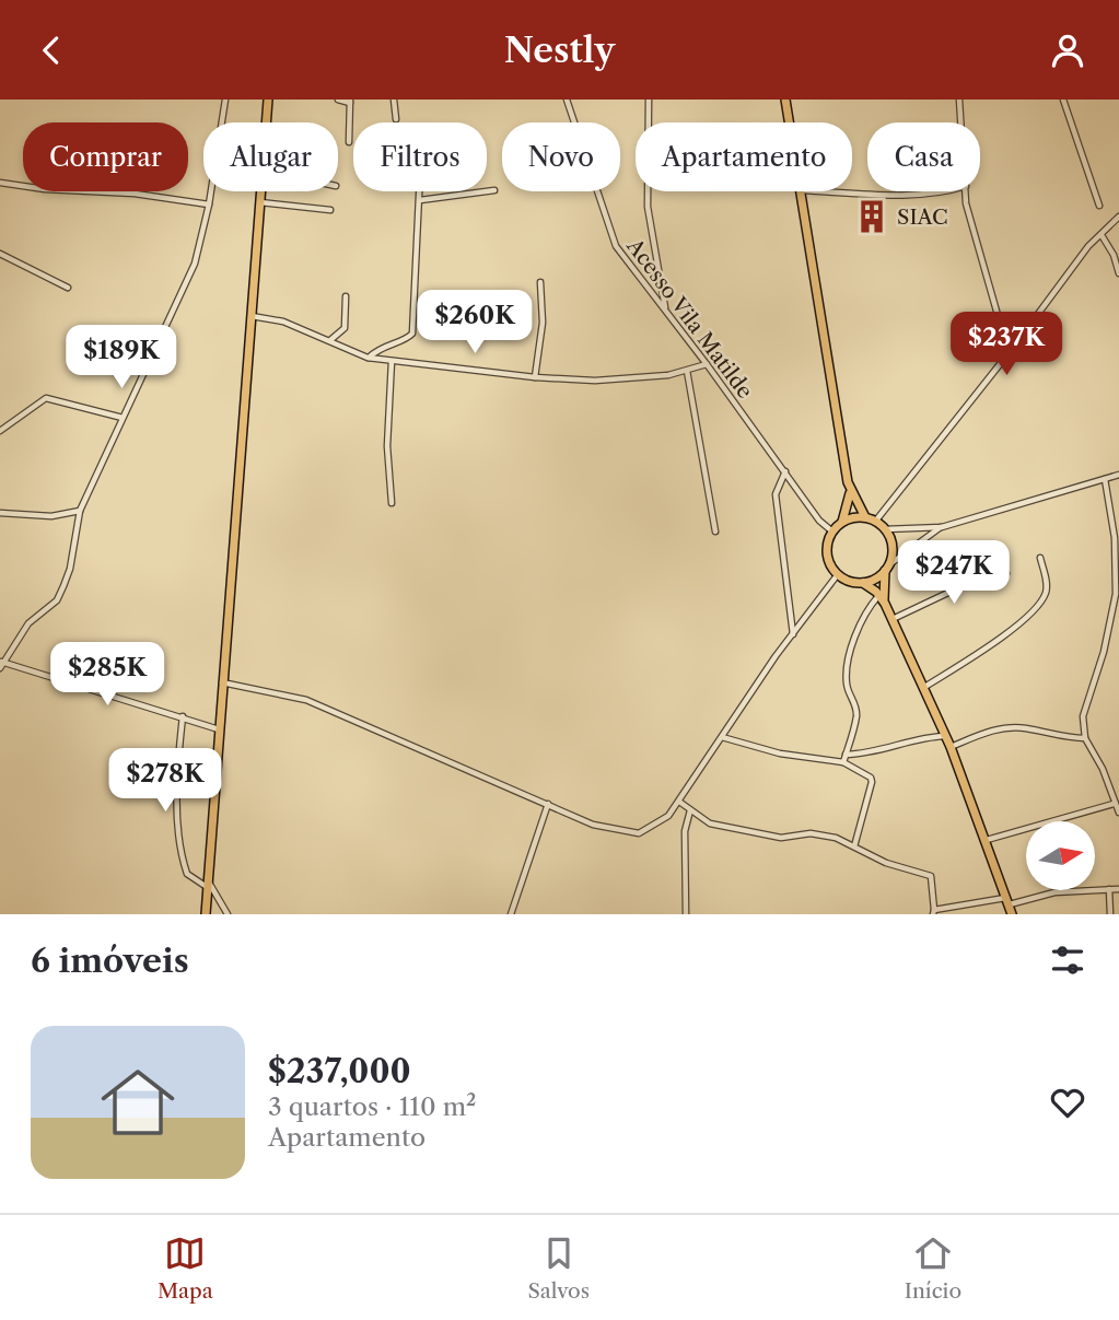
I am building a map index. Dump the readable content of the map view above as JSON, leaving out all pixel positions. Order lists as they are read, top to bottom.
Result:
{
  "streets": {
    "street": ["Acesso Vila Matilde"]
  },
  "places": {
    "building": ["SIAC"]
  },
  "north": "right",
  "page": {
    "header": "Nestly",
    "chip": [
      "Comprar",
      "Alugar",
      "Filtros",
      "Novo",
      "Apartamento",
      "Casa"
    ],
    "price": [
      "$260K",
      "$237K",
      "$189K",
      "$247K",
      "$285K",
      "$278K"
    ],
    "heading": "6 imóveis",
    "list": [
      {
        "name": "$237,000",
        "note": "3 quartos · 110 m² · Apartamento"
      }
    ],
    "tabs": ["Mapa", "Salvos", "Início"]
  }
}
